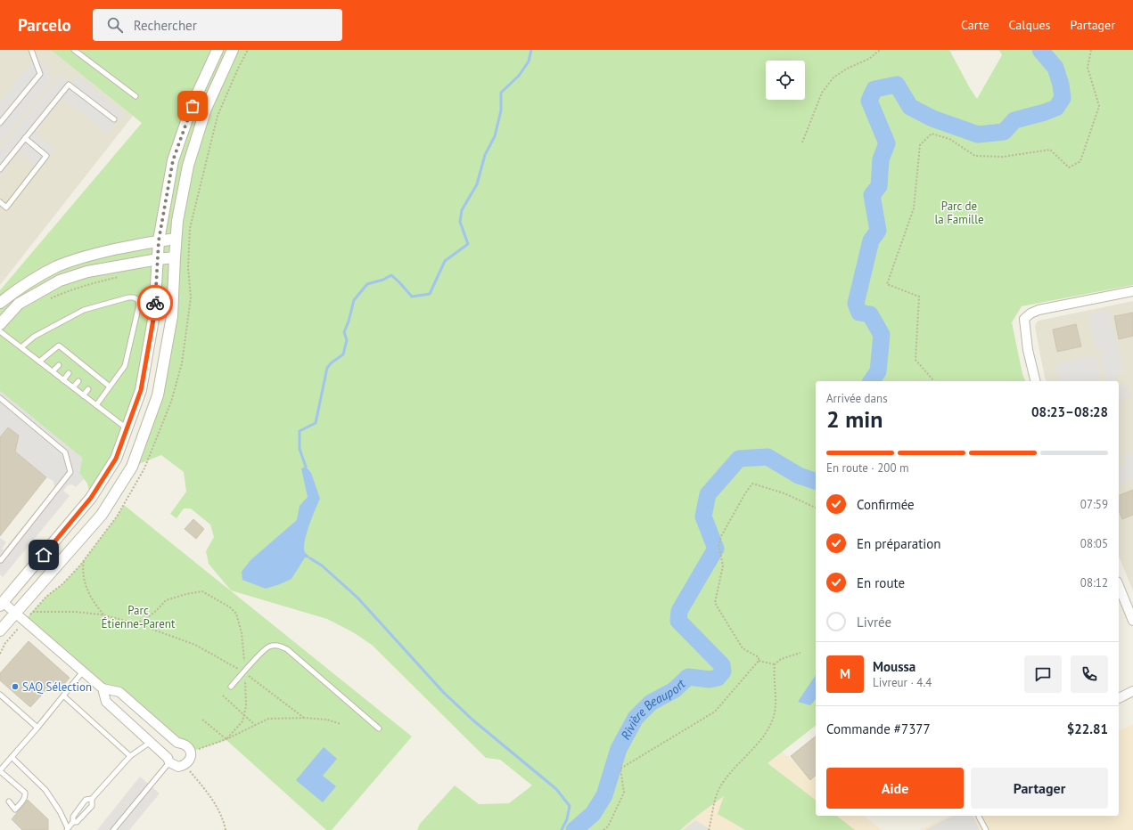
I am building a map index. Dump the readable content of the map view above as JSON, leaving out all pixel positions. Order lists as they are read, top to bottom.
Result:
{
  "water": ["Rivière Beauport"],
  "parks": ["Parc de la Famille", "Parc Étienne-Parent"],
  "places": ["SAQ Sélection"],
  "page": {
    "header": "Parcelo",
    "search": "Rechercher",
    "nav": ["Carte", "Calques", "Partager"],
    "heading": ["2 min", "Arrivée dans", "08:23–08:28"],
    "panel": [
      "Moussa",
      "Livreur · 4.4",
      "Commande #7377",
      "$22.81"
    ],
    "bar": "En route · 200 m",
    "list": [
      ["Confirmée", "07:59"],
      ["En préparation", "08:05"],
      ["En route", "08:12"],
      "Livrée"
    ],
    "round": "M",
    "buttons": ["Aide", "Partager"]
  }
}
